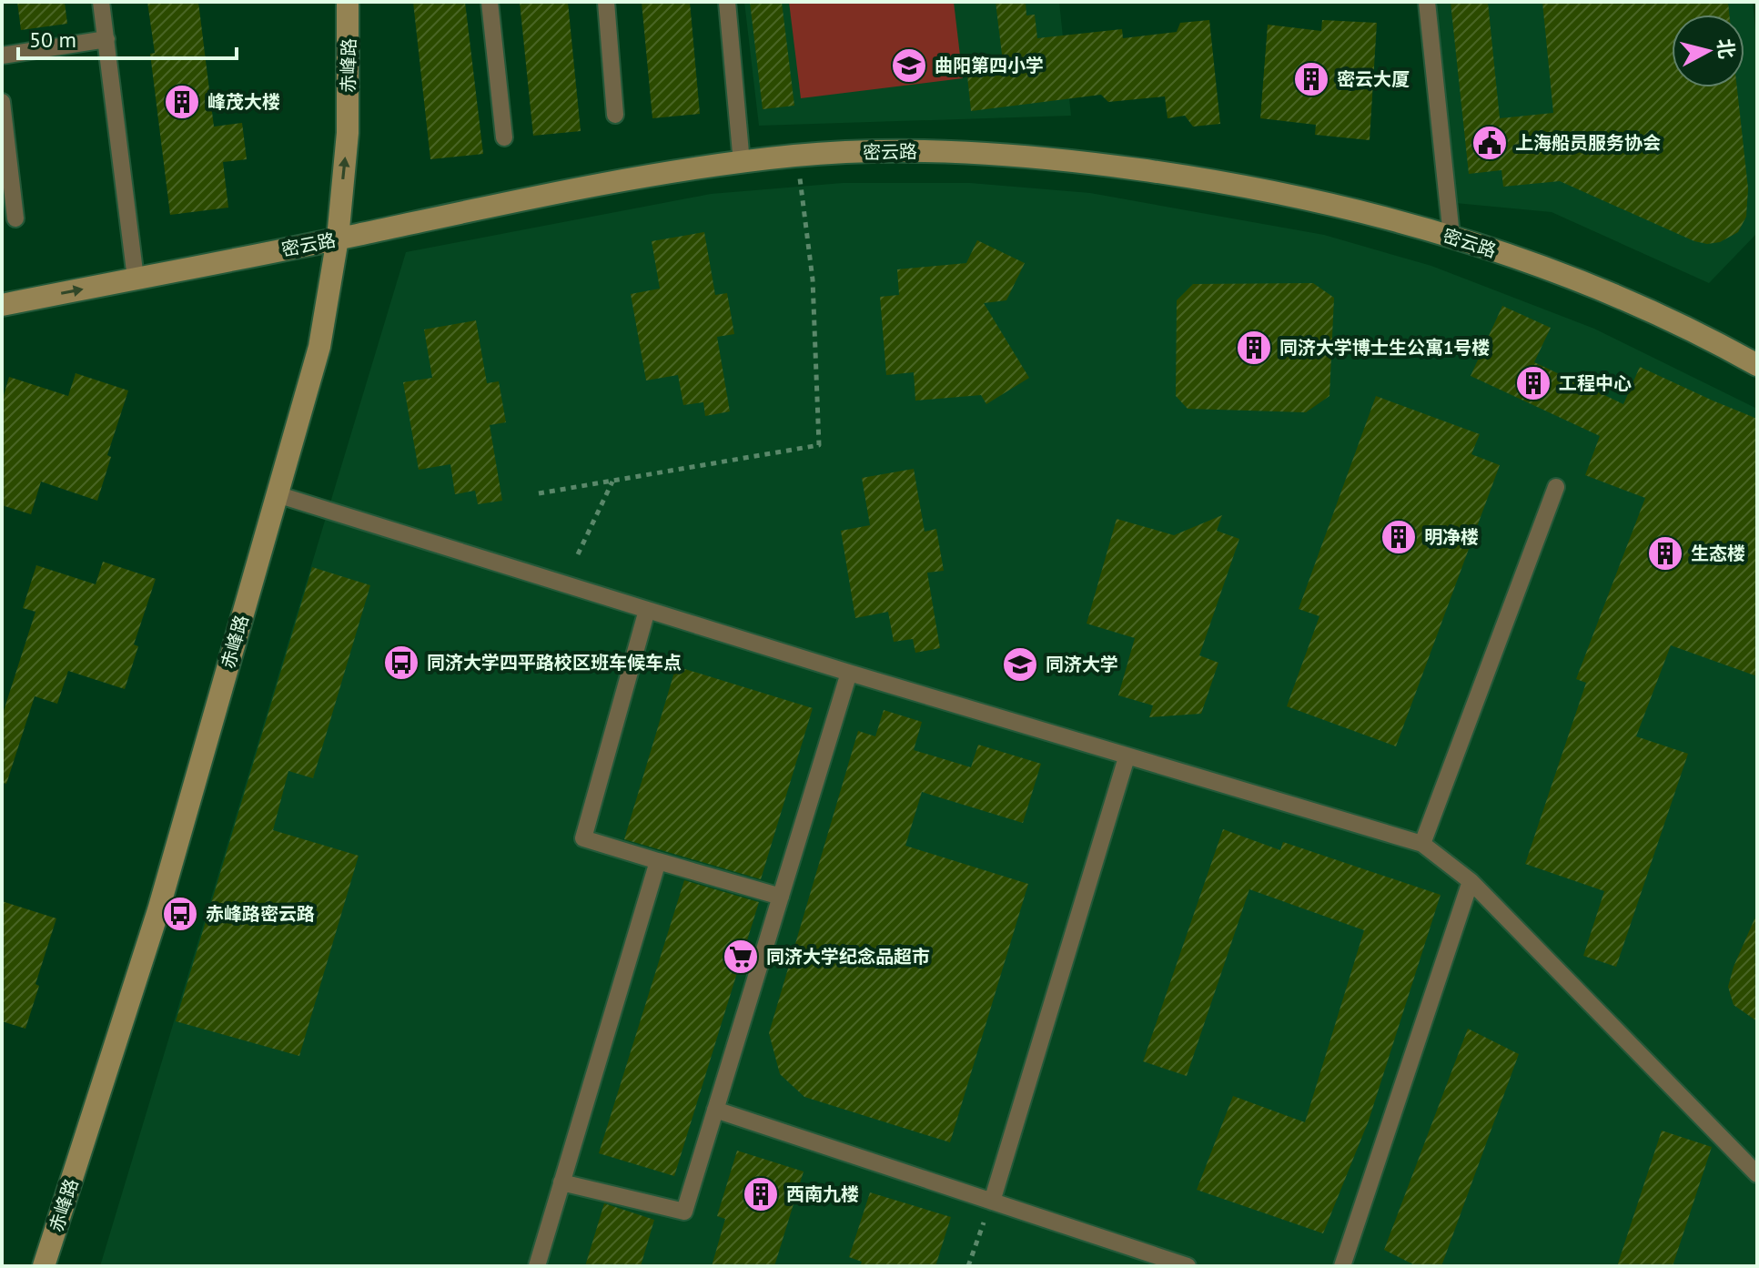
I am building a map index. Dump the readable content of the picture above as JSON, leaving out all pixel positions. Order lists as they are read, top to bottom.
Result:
{
  "streets": {
    "street": ["赤峰路", "密云路"]
  },
  "crossings": [
    ["赤峰路", "密云路"]
  ],
  "places": {
    "school or university": ["曲阳第四小学", "同济大学"],
    "building": [
      "密云大厦",
      "峰茂大楼",
      "同济大学博士生公寓1号楼",
      "工程中心",
      "明净楼",
      "生态楼",
      "西南九楼"
    ],
    "public building": ["上海船员服务协会"],
    "bus stop": ["同济大学四平路校区班车候车点", "赤峰路密云路"],
    "supermarket": ["同济大学纪念品超市"]
  },
  "scale_bar": "50 m",
  "north": "right"
}
